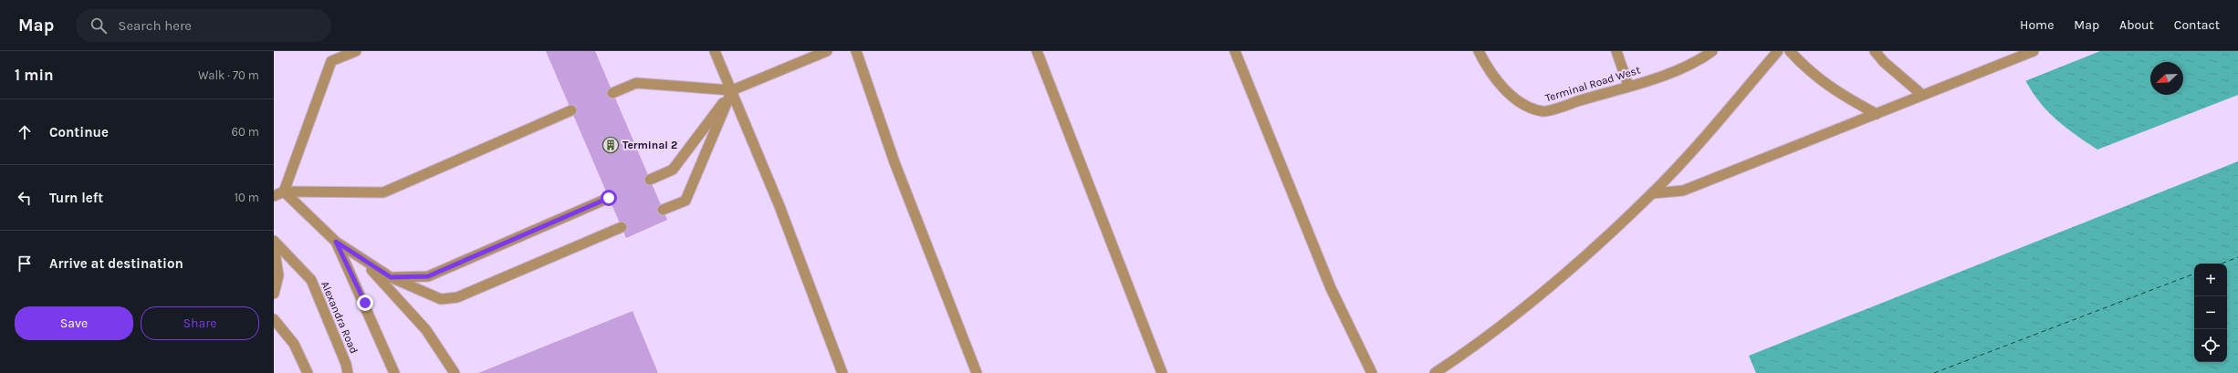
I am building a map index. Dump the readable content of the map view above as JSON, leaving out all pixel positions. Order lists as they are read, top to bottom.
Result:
{
  "streets": {
    "street": ["Terminal Road West", "Alexandra Road"]
  },
  "places": {
    "building": ["Terminal 2"]
  },
  "north": "bottom left",
  "page": {
    "header": "Map",
    "search": "Search here",
    "nav": [
      "Home",
      "Map",
      "About",
      "Contact"
    ],
    "heading": ["1 min", "Walk · 70 m"],
    "list": [
      ["Continue", "60 m"],
      ["Turn left", "10 m"],
      "Arrive at destination"
    ],
    "map_buttons": ["+", "−"],
    "buttons": ["Save", "Share"]
  }
}
